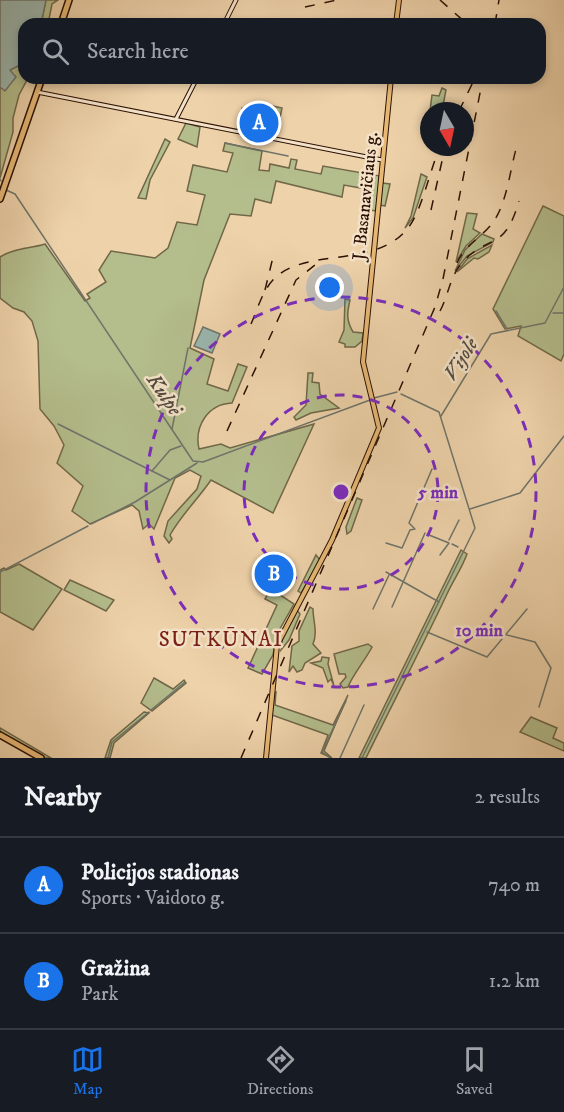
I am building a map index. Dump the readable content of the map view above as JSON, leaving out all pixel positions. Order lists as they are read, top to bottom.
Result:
{
  "streets": {
    "main road": ["J. Basanavičiaus g."]
  },
  "districts": ["SUTKŪNAI"],
  "water": ["Vijolė", "Kulpė"],
  "north": "bottom",
  "page": {
    "search": "Search here",
    "pins": ["A", "B"],
    "heading": ["Nearby", "2 results"],
    "list": [
      {
        "mark": "A",
        "name": "Policijos stadionas",
        "note": "Sports · Vaidoto g.",
        "value": "740 m"
      },
      {
        "mark": "B",
        "name": "Gražina",
        "note": "Park",
        "value": "1.2 km"
      }
    ],
    "nav": ["Map", "Directions", "Saved"]
  },
  "rings": ["5 min", "10 min"]
}
